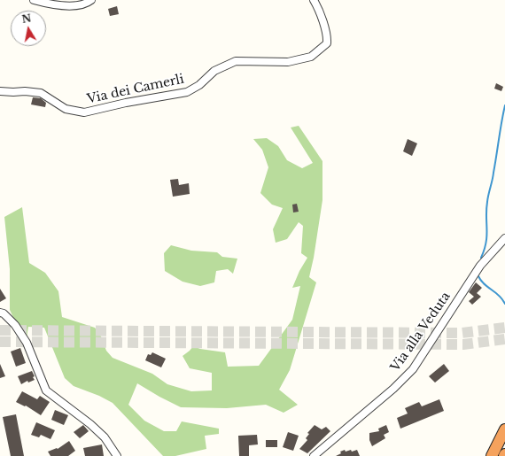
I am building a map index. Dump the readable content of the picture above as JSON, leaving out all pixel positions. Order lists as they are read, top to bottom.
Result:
{
  "streets": {
    "street": ["Via dei Camerli", "Via alla Veduta"]
  },
  "north": "top"
}
